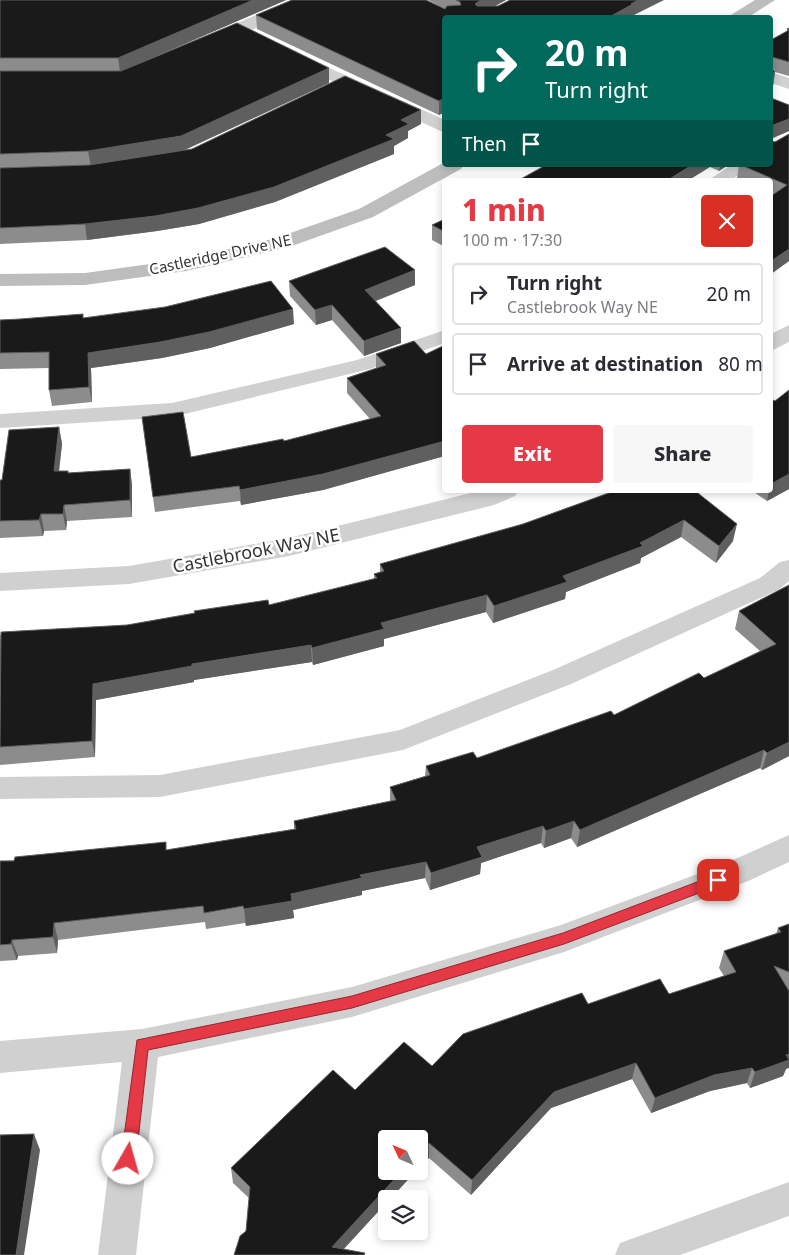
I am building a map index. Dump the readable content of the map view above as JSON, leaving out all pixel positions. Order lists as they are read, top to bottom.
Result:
{
  "streets": {
    "street": ["Castleridge Drive NE", "Castlebrook Way NE"]
  },
  "north": "top left",
  "page": {
    "turn": ["20 m", "Turn right"],
    "then": "Then",
    "heading": ["1 min", "100 m · 17:30"],
    "list": [
      {
        "name": "Turn right",
        "note": "Castlebrook Way NE",
        "value": "20 m"
      },
      {
        "name": "Arrive at destination",
        "value": "80 m"
      }
    ],
    "buttons": ["Exit", "Share"]
  }
}
